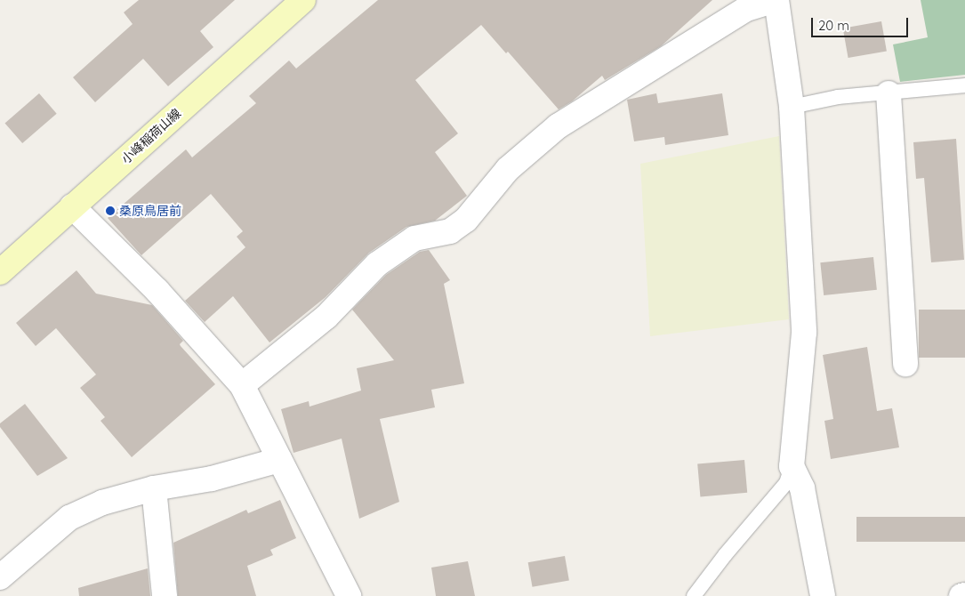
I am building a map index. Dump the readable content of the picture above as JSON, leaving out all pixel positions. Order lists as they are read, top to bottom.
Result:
{
  "streets": {
    "main road": ["小峰稲荷山線"]
  },
  "places": ["桑原鳥居前"],
  "scale_bar": "20 m"
}
